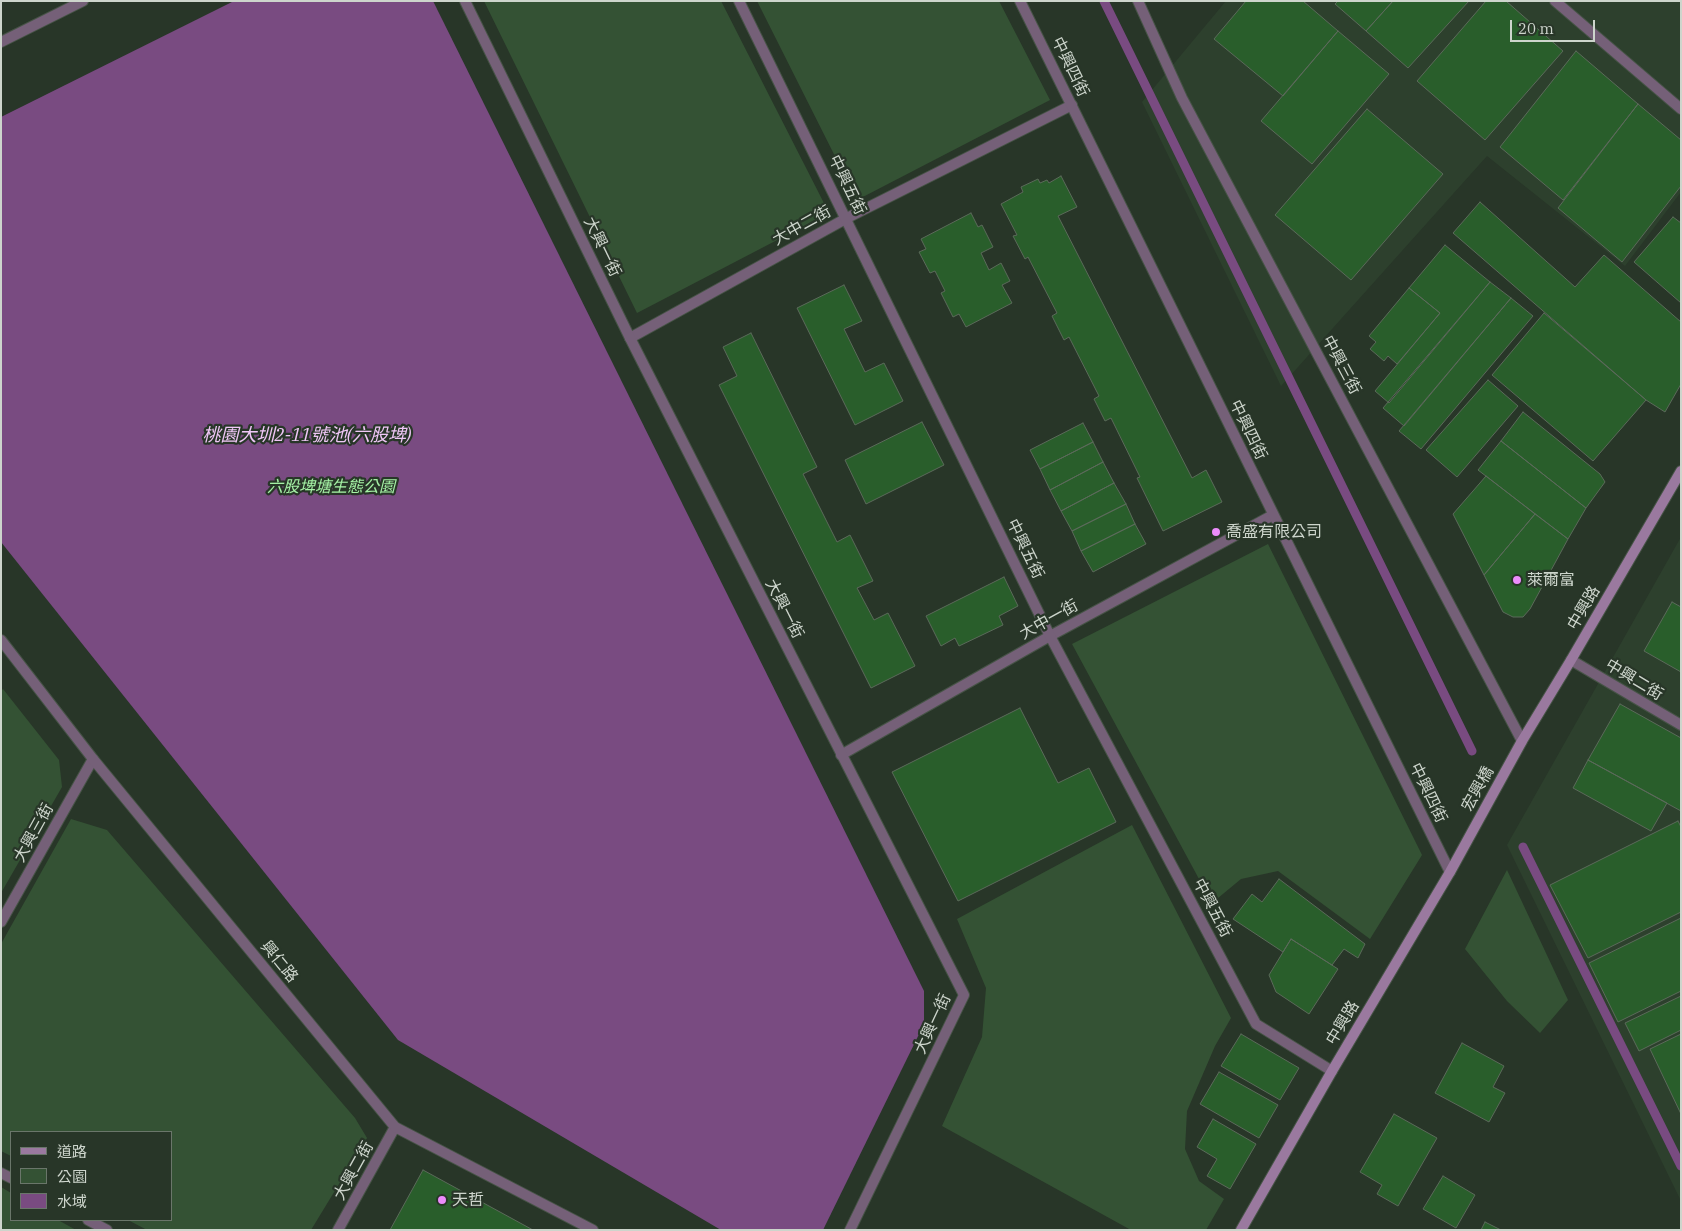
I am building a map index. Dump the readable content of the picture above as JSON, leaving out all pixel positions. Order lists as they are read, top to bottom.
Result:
{
  "streets": {
    "street": [
      "中興四街",
      "中興五街",
      "大中二街",
      "大興一街",
      "中興三街",
      "中興路",
      "大中一街",
      "中興二街",
      "宏興橋",
      "大興三街",
      "興仁路",
      "大興二街"
    ]
  },
  "crossings": [
    ["中興四街", "大中二街"],
    ["中興四街", "中興路"],
    ["中興四街", "大中一街"],
    ["中興五街", "大中二街"],
    ["中興五街", "中興路"],
    ["中興五街", "大中一街"],
    ["大中二街", "大興一街"],
    ["大興一街", "大中一街"],
    ["中興三街", "中興路"],
    ["中興路", "中興二街"],
    ["中興路", "宏興橋"],
    ["大興三街", "興仁路"],
    ["興仁路", "大興二街"]
  ],
  "water": ["桃園大圳2-11號池(六股埤)"],
  "parks": ["六股埤塘生態公園"],
  "places": ["喬盛有限公司", "萊爾富", "天哲"],
  "legend": ["道路", "公園", "水域"],
  "scale_bar": "20 m"
}
